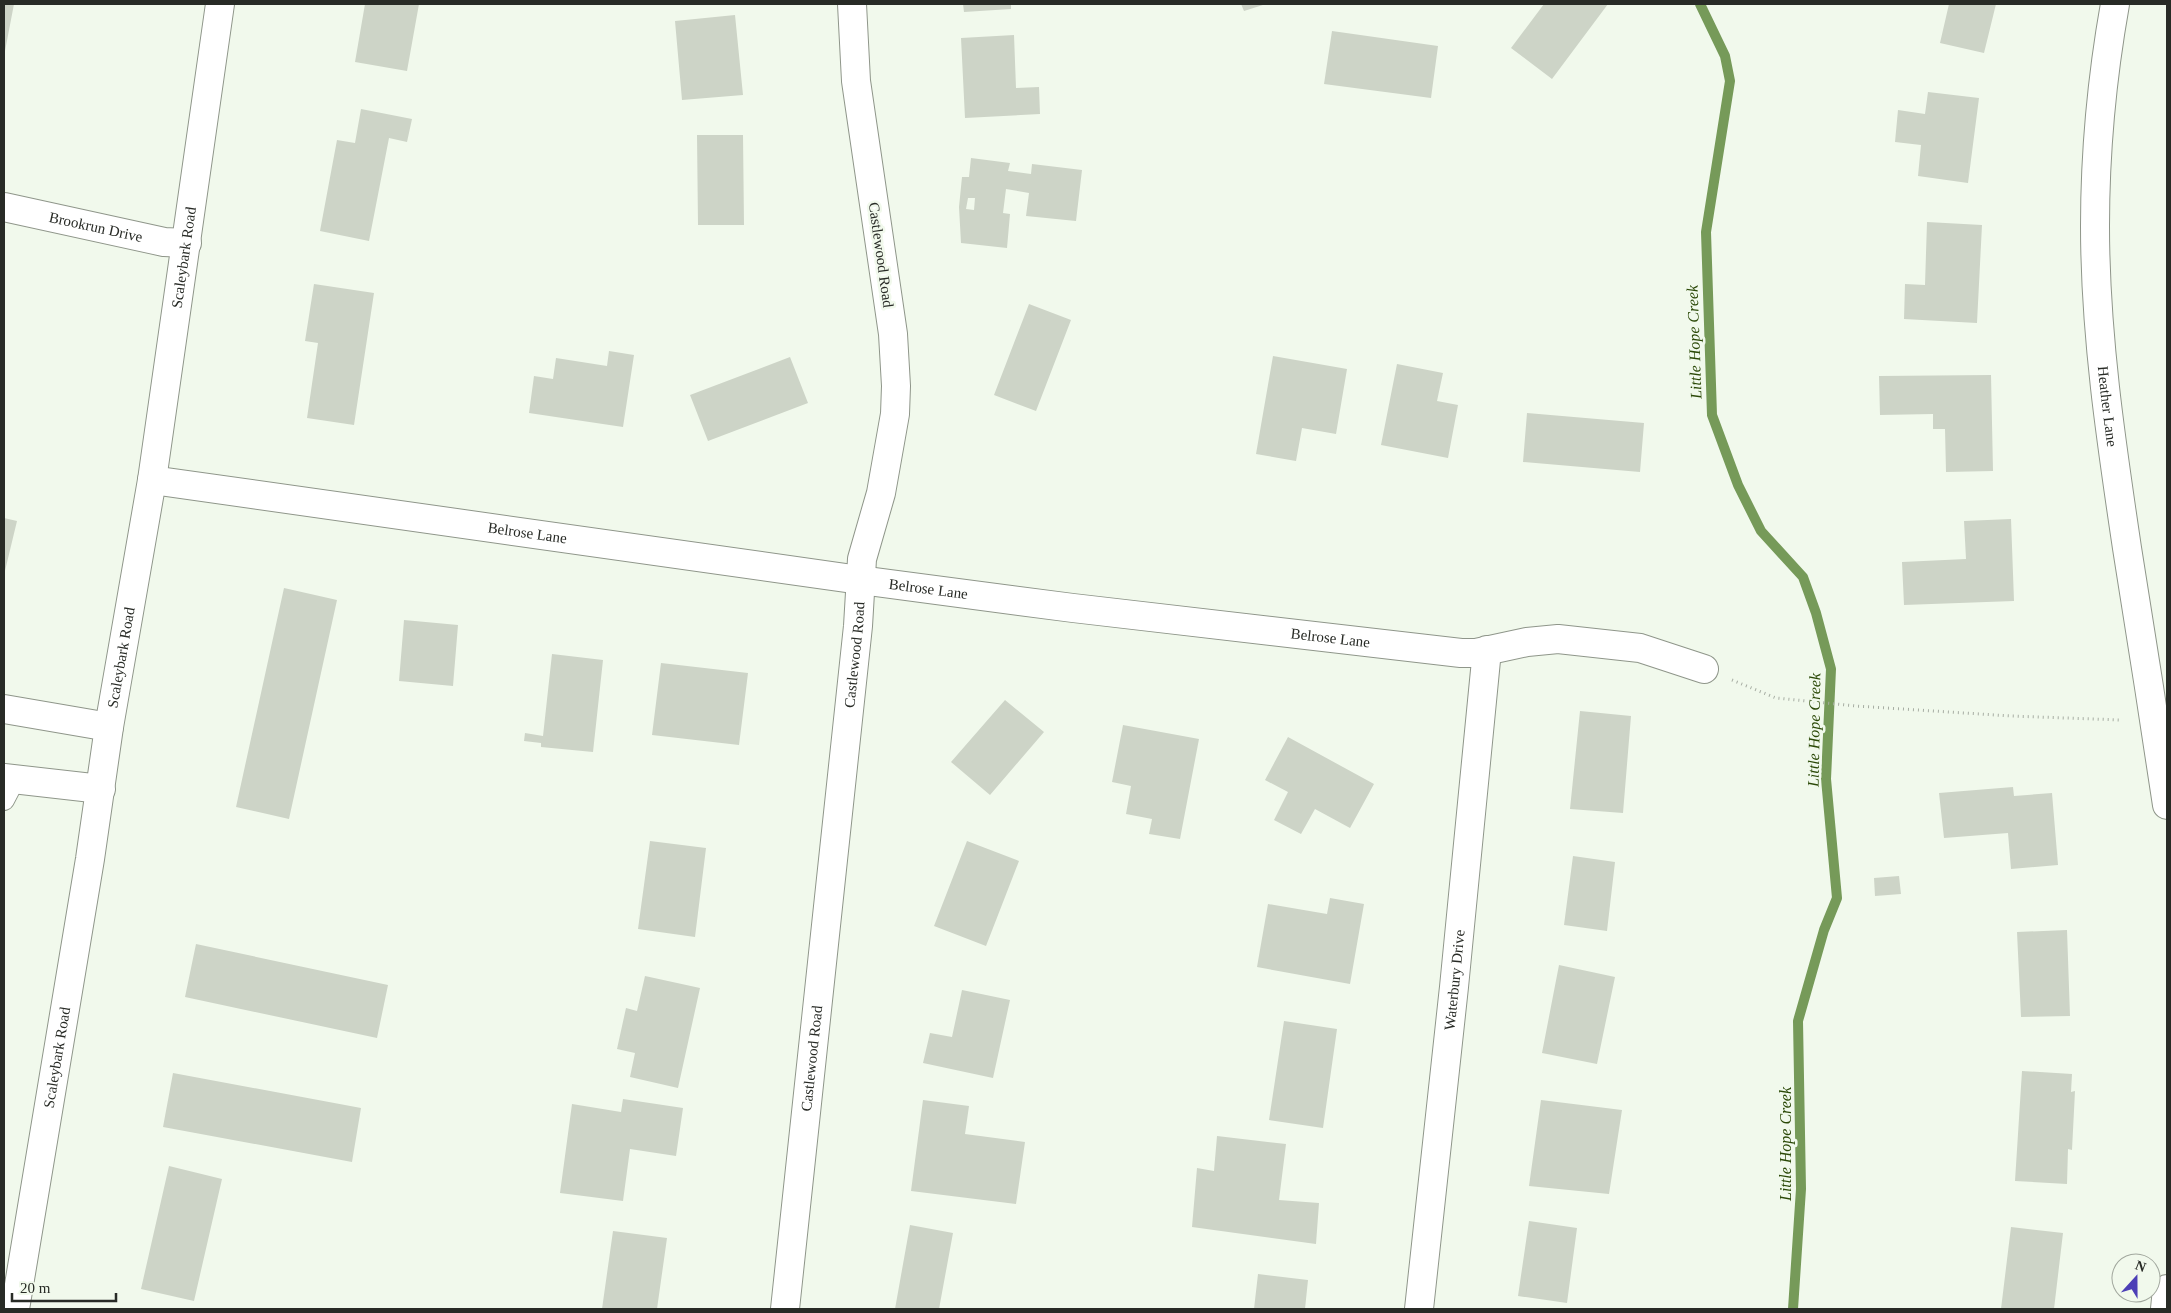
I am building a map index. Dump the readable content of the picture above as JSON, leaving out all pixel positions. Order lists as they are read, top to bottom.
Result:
{
  "streets": {
    "street": [
      "Brookrun Drive",
      "Castlewood Road",
      "Scaleybark Road",
      "Heather Lane",
      "Belrose Lane",
      "Waterbury Drive"
    ]
  },
  "crossings": [
    ["Brookrun Drive", "Scaleybark Road"],
    ["Castlewood Road", "Belrose Lane"],
    ["Scaleybark Road", "Belrose Lane"],
    ["Belrose Lane", "Waterbury Drive"]
  ],
  "water": ["Little Hope Creek"],
  "scale_bar": "20 m",
  "north": "top"
}
